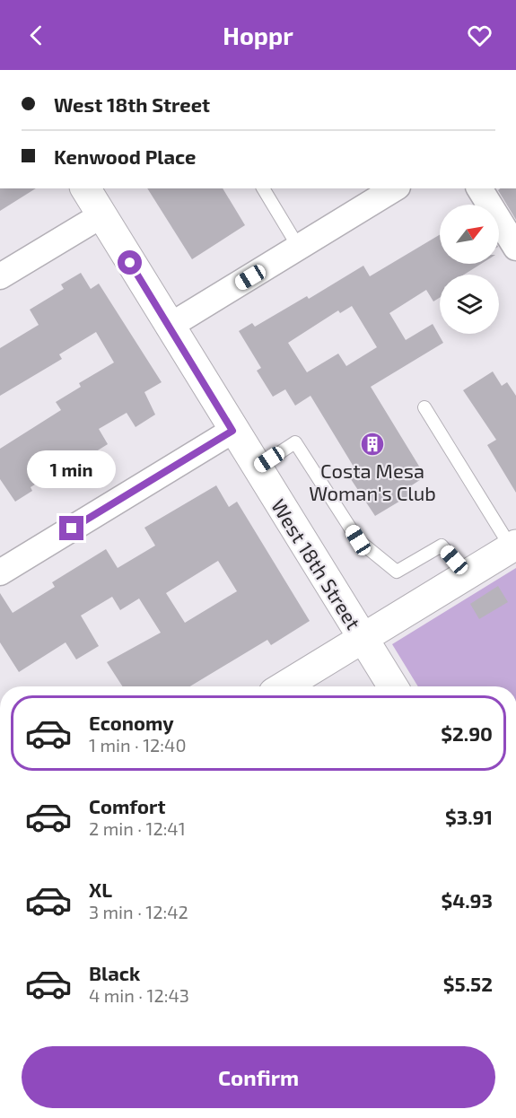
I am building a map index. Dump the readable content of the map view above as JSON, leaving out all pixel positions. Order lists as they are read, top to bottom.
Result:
{
  "streets": {
    "street": ["West 18th Street"]
  },
  "places": {
    "building": ["Costa Mesa Woman's Club"]
  },
  "north": "top right",
  "page": {
    "header": "Hoppr",
    "banner": ["West 18th Street", "Kenwood Place"],
    "bubble": "1 min",
    "list": [
      {
        "name": "Economy",
        "note": "1 min · 12:40",
        "value": "$2.90"
      },
      {
        "name": "Comfort",
        "note": "2 min · 12:41",
        "value": "$3.91"
      },
      {
        "name": "XL",
        "note": "3 min · 12:42",
        "value": "$4.93"
      },
      {
        "name": "Black",
        "note": "4 min · 12:43",
        "value": "$5.52"
      }
    ],
    "buttons": "Confirm"
  }
}
